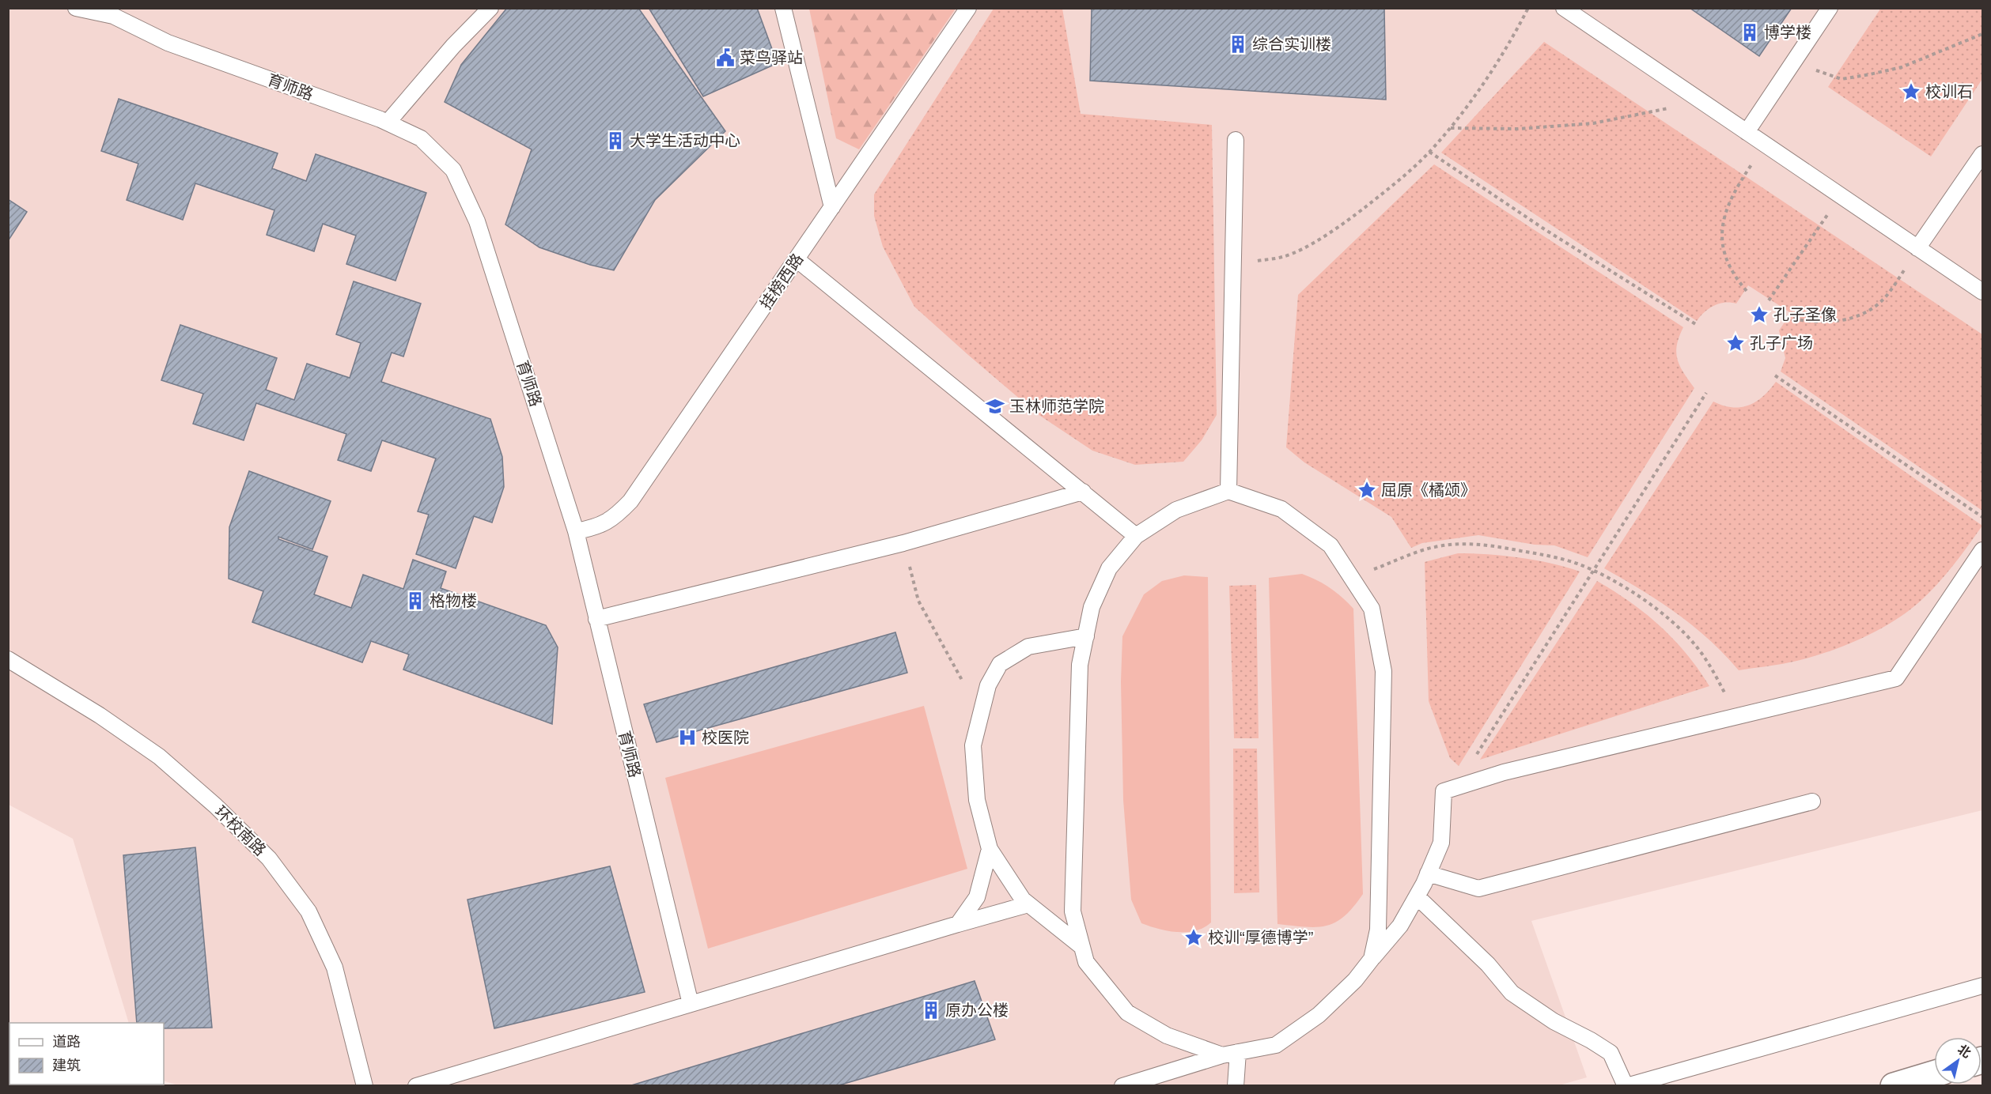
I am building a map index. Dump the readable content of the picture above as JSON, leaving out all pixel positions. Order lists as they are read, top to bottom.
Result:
{
  "streets": {
    "lane": ["育师路", "挂榜西路", "环校南路"]
  },
  "crossings": [
    ["育师路", "挂榜西路"]
  ],
  "places": {
    "building": [
      "博学楼",
      "综合实训楼",
      "大学生活动中心",
      "格物楼",
      "原办公楼"
    ],
    "public building": ["菜鸟驿站"],
    "place": [
      "校训石",
      "孔子圣像",
      "孔子广场",
      "屈原《橘颂》",
      "校训“厚德博学”"
    ],
    "school or university": ["玉林师范学院"],
    "hospital": ["校医院"]
  },
  "legend": ["道路", "建筑"],
  "north": "top right"
}
